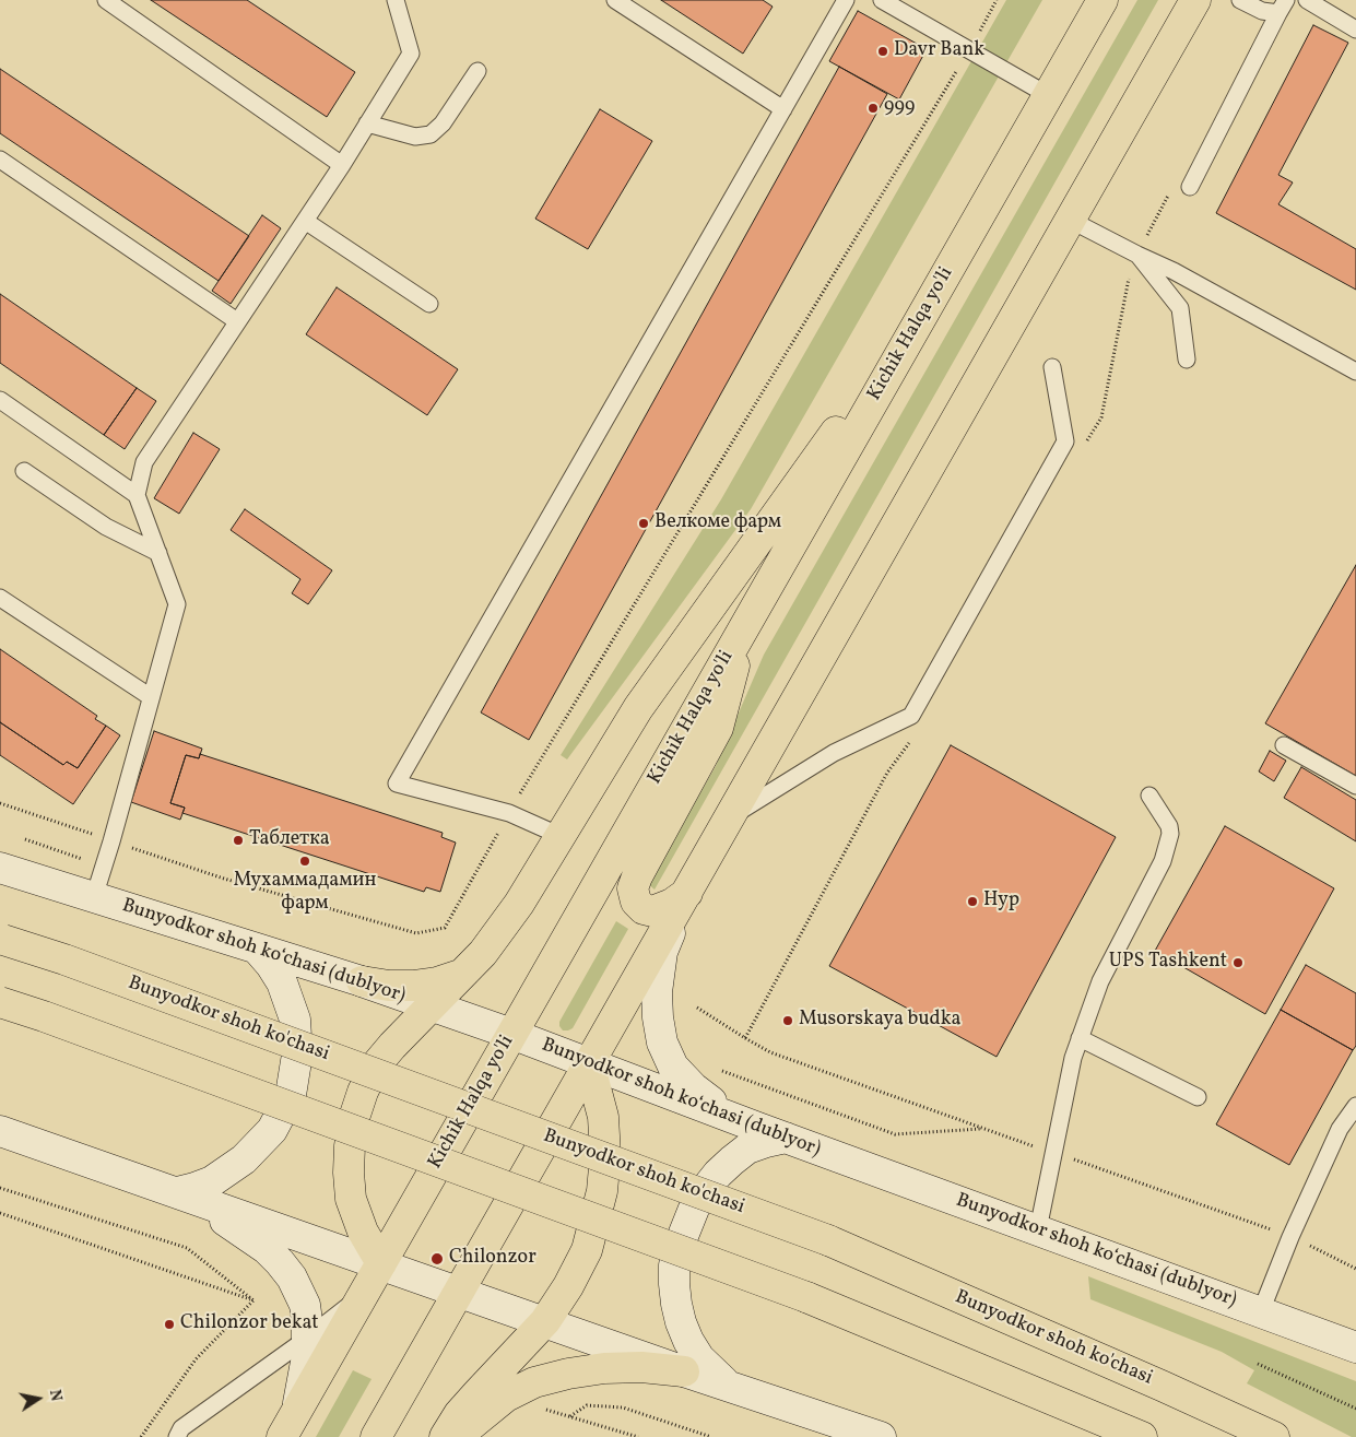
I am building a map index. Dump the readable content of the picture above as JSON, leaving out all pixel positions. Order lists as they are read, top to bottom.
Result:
{
  "streets": {
    "main road": ["Kichik Halqa yo'li", "Bunyodkor shoh ko'chasi"],
    "street": ["Bunyodkor shoh koʻchasi (dublyor)"]
  },
  "crossings": [
    ["Kichik Halqa yo'li", "Bunyodkor shoh koʻchasi (dublyor)"]
  ],
  "places": [
    "Davr Bank",
    "999",
    "Велкоме фарм",
    "Таблетка",
    "Мухаммадамин фарм",
    "Нур",
    "UPS Tashkent",
    "Musorskaya budka",
    "Chilonzor",
    "Chilonzor bekat"
  ],
  "north": "right"
}
